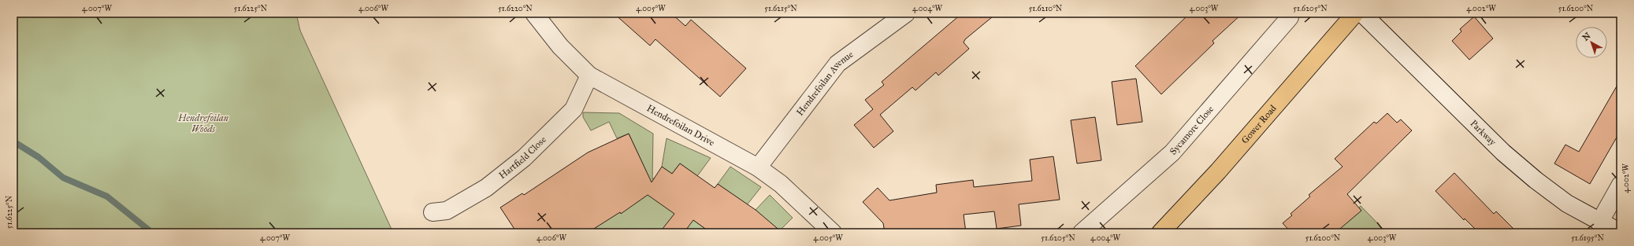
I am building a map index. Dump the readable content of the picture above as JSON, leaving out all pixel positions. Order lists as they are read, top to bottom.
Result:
{
  "streets": {
    "main road": ["Gower Road"],
    "street": [
      "Hendrefoilan Avenue",
      "Hendrefoilan Drive",
      "Sycamore Close",
      "Parkway",
      "Hartfield Close"
    ]
  },
  "crossings": [
    ["Hendrefoilan Avenue", "Hendrefoilan Drive"],
    ["Hendrefoilan Drive", "Hartfield Close"]
  ],
  "parks": ["Hendrefoilan Woods"],
  "north": "top left",
  "coordinates": [
    "4.007°W",
    "51.6225°N",
    "4.006°W",
    "51.6220°N",
    "4.005°W",
    "51.6215°N",
    "4.004°W",
    "51.6210°N",
    "4.003°W",
    "51.6205°N",
    "4.002°W",
    "51.6200°N",
    "51.6195°N"
  ]
}
